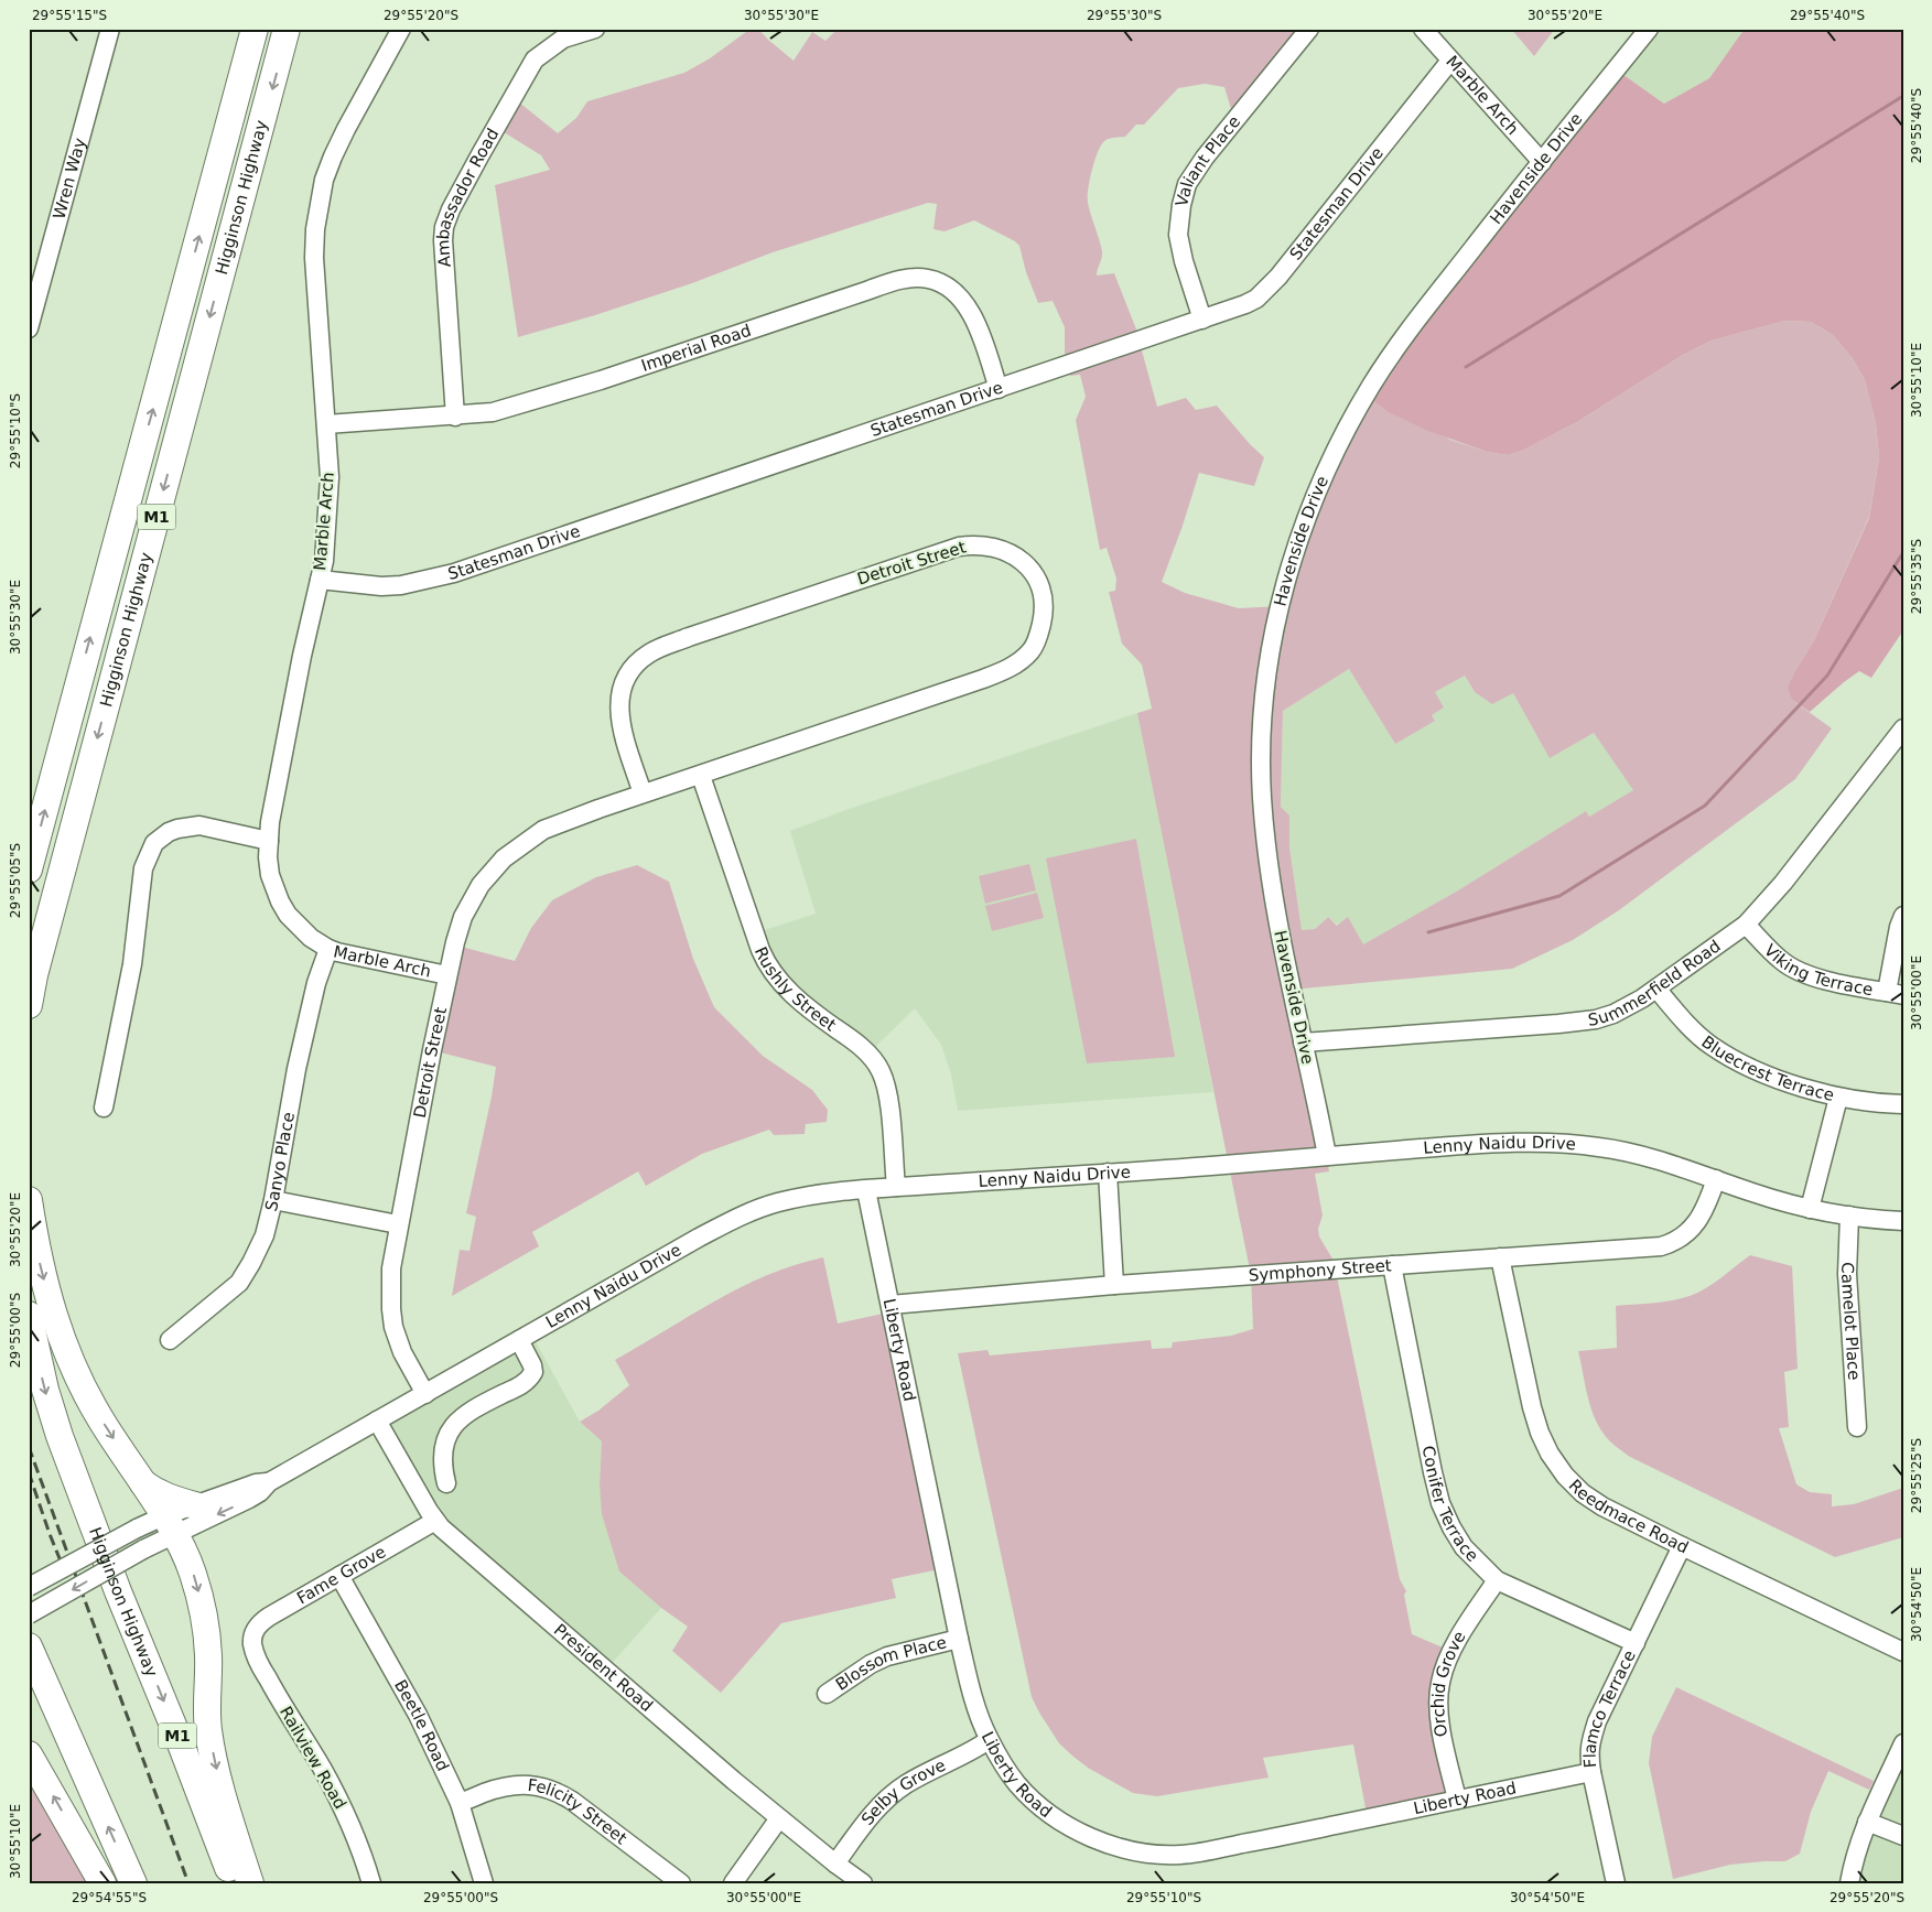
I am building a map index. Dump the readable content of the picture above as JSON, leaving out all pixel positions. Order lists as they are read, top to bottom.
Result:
{
  "streets": {
    "highway": ["Higginson Highway", "M1"],
    "street": [
      "Marble Arch",
      "Valiant Place",
      "Havenside Drive",
      "Wren Way",
      "Ambassador Road",
      "Statesman Drive",
      "Imperial Road",
      "Detroit Street",
      "Viking Terrace",
      "Summerfield Road",
      "Rushly Street",
      "Bluecrest Terrace",
      "Lenny Naidu Drive",
      "Sanyo Place",
      "Symphony Street",
      "Camelot Place",
      "Liberty Road",
      "Conifer Terrace",
      "Reedmace Road",
      "Fame Grove",
      "Blossom Place",
      "President Road",
      "Orchid Grove",
      "Flamco Terrace",
      "Beetle Road",
      "Railview Road",
      "Selby Grove",
      "Felicity Street"
    ]
  },
  "crossings": [
    ["Marble Arch", "Havenside Drive"],
    ["Marble Arch", "Statesman Drive"],
    ["Marble Arch", "Imperial Road"],
    ["Marble Arch", "Detroit Street"],
    ["Marble Arch", "Sanyo Place"],
    ["Valiant Place", "Statesman Drive"],
    ["Havenside Drive", "Summerfield Road"],
    ["Havenside Drive", "Lenny Naidu Drive"],
    ["Ambassador Road", "Imperial Road"],
    ["Statesman Drive", "Imperial Road"],
    ["Detroit Street", "Rushly Street"],
    ["Detroit Street", "Lenny Naidu Drive"],
    ["Viking Terrace", "Summerfield Road"],
    ["Summerfield Road", "Bluecrest Terrace"],
    ["Rushly Street", "Lenny Naidu Drive"],
    ["Lenny Naidu Drive", "Symphony Street"],
    ["Lenny Naidu Drive", "Camelot Place"],
    ["Lenny Naidu Drive", "Liberty Road"],
    ["Lenny Naidu Drive", "President Road"],
    ["Symphony Street", "Liberty Road"],
    ["Symphony Street", "Conifer Terrace"],
    ["Symphony Street", "Reedmace Road"],
    ["Liberty Road", "Blossom Place"],
    ["Liberty Road", "Orchid Grove"],
    ["Liberty Road", "Flamco Terrace"],
    ["Liberty Road", "Selby Grove"],
    ["Conifer Terrace", "Orchid Grove"],
    ["Conifer Terrace", "Flamco Terrace"],
    ["Reedmace Road", "Flamco Terrace"],
    ["Fame Grove", "President Road"],
    ["Fame Grove", "Beetle Road"],
    ["Fame Grove", "Railview Road"],
    ["President Road", "Selby Grove"],
    ["Beetle Road", "Felicity Street"]
  ],
  "coordinates": [
    "29°55'15\"S",
    "29°55'20\"S",
    "30°55'30\"E",
    "29°55'30\"S",
    "30°55'20\"E",
    "29°55'40\"S",
    "30°55'10\"E",
    "29°55'10\"S",
    "29°55'35\"S",
    "29°55'05\"S",
    "30°55'00\"E",
    "29°55'00\"S",
    "29°55'25\"S",
    "30°54'50\"E",
    "29°54'55\"S"
  ]
}
